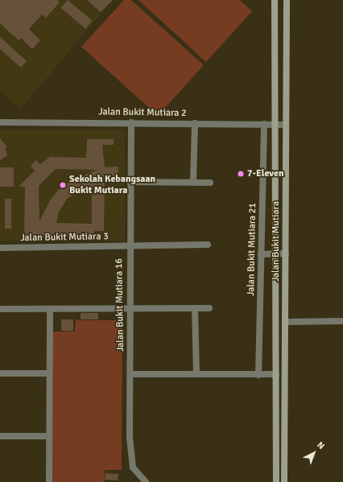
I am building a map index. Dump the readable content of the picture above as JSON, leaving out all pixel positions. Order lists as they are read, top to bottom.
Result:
{
  "streets": {
    "street": [
      "Jalan Bukit Mutiara 2",
      "Jalan Bukit Mutiara 3",
      "Jalan Bukit Mutiara",
      "Jalan Bukit Mutiara 21",
      "Jalan Bukit Mutiara 16"
    ]
  },
  "crossings": [
    ["Jalan Bukit Mutiara 2", "Jalan Bukit Mutiara"],
    ["Jalan Bukit Mutiara 2", "Jalan Bukit Mutiara 21"],
    ["Jalan Bukit Mutiara 2", "Jalan Bukit Mutiara 16"],
    ["Jalan Bukit Mutiara 3", "Jalan Bukit Mutiara 16"]
  ],
  "places": ["7-Eleven", "Sekolah Kebangsaan Bukit Mutiara"],
  "north": "top right"
}
